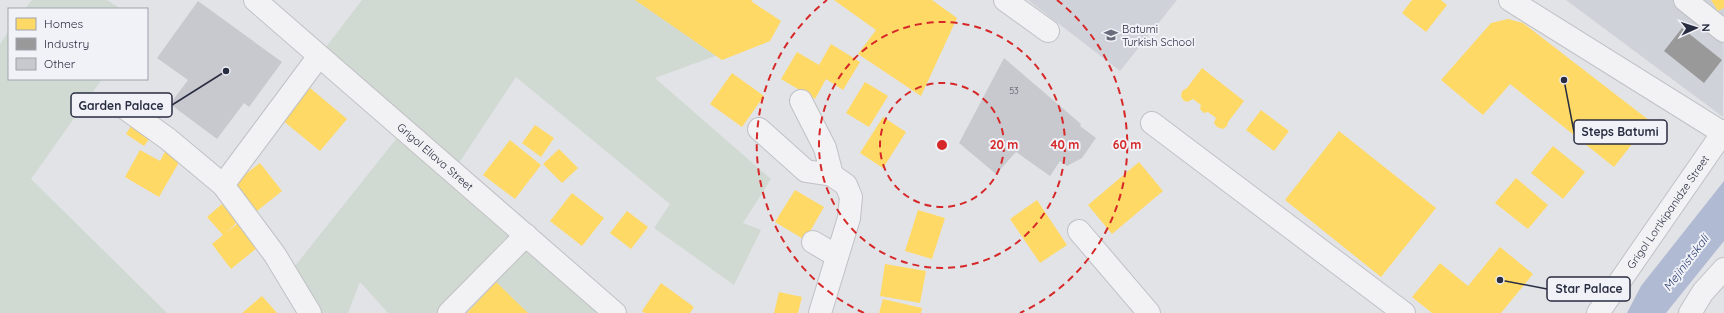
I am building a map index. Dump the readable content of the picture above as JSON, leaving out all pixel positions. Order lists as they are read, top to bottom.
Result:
{
  "streets": {
    "street": ["Grigol Eliava Street", "Grigol Lortkipanidze Street"]
  },
  "water": ["Mejinistskali"],
  "places": {
    "school or university": ["Batumi Turkish School"],
    "other": ["Garden Palace", "Steps Batumi", "Star Palace"]
  },
  "house_numbers": ["53"],
  "legend": ["Homes", "Industry", "Other"],
  "north": "right",
  "rings": ["20 m", "40 m", "60 m"]
}
